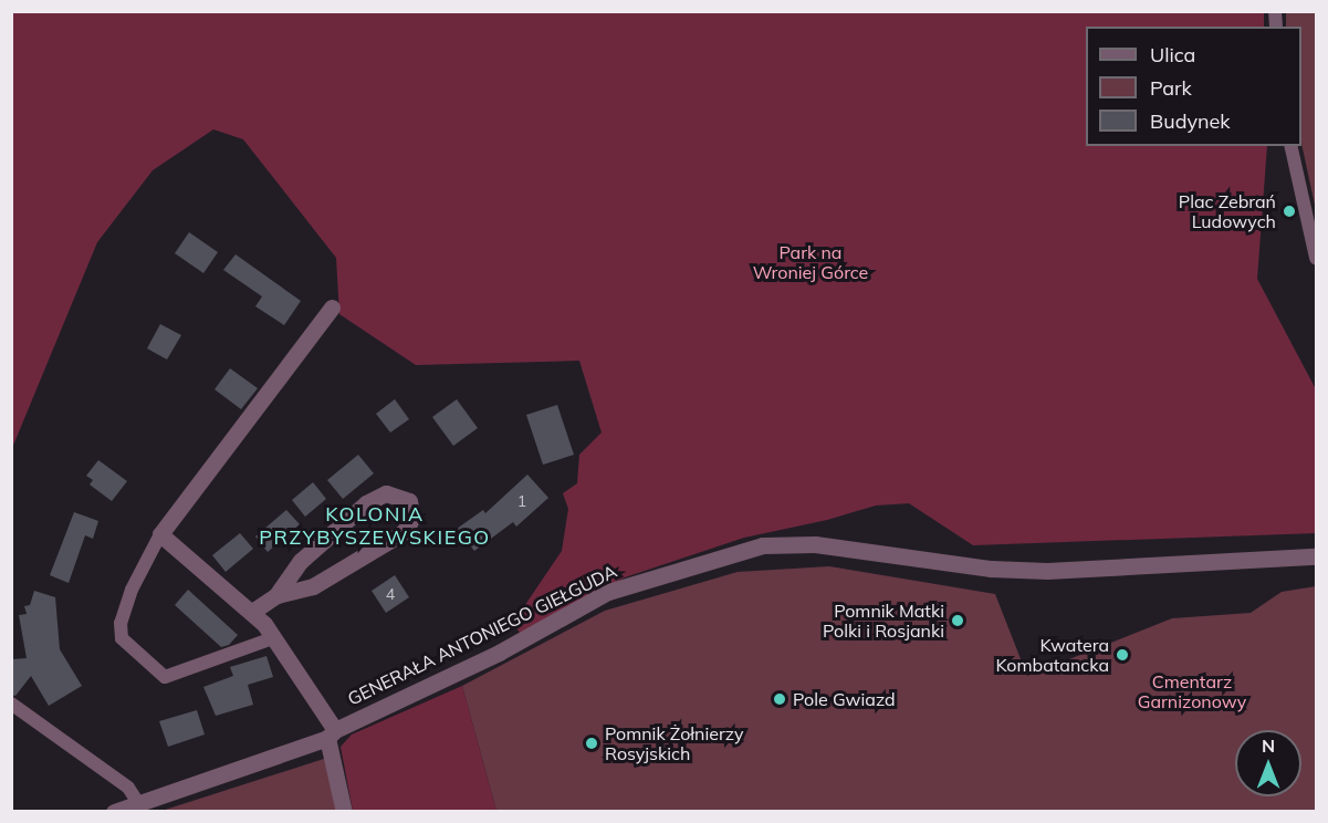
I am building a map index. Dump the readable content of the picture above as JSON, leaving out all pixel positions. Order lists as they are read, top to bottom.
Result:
{
  "streets": {
    "street": ["GENERAŁA ANTONIEGO GIEŁGUDA"]
  },
  "districts": ["KOLONIA PRZYBYSZEWSKIEGO"],
  "parks": ["Park na Wroniej Górce", "Cmentarz Garnizonowy"],
  "places": [
    "Plac Zebrań Ludowych",
    "Pomnik Matki Polki i Rosjanki",
    "Kwatera Kombatancka",
    "Pole Gwiazd",
    "Pomnik Żołnierzy Rosyjskich"
  ],
  "house_numbers": ["1", "4"],
  "legend": ["Ulica", "Park", "Budynek"],
  "north": "top"
}
